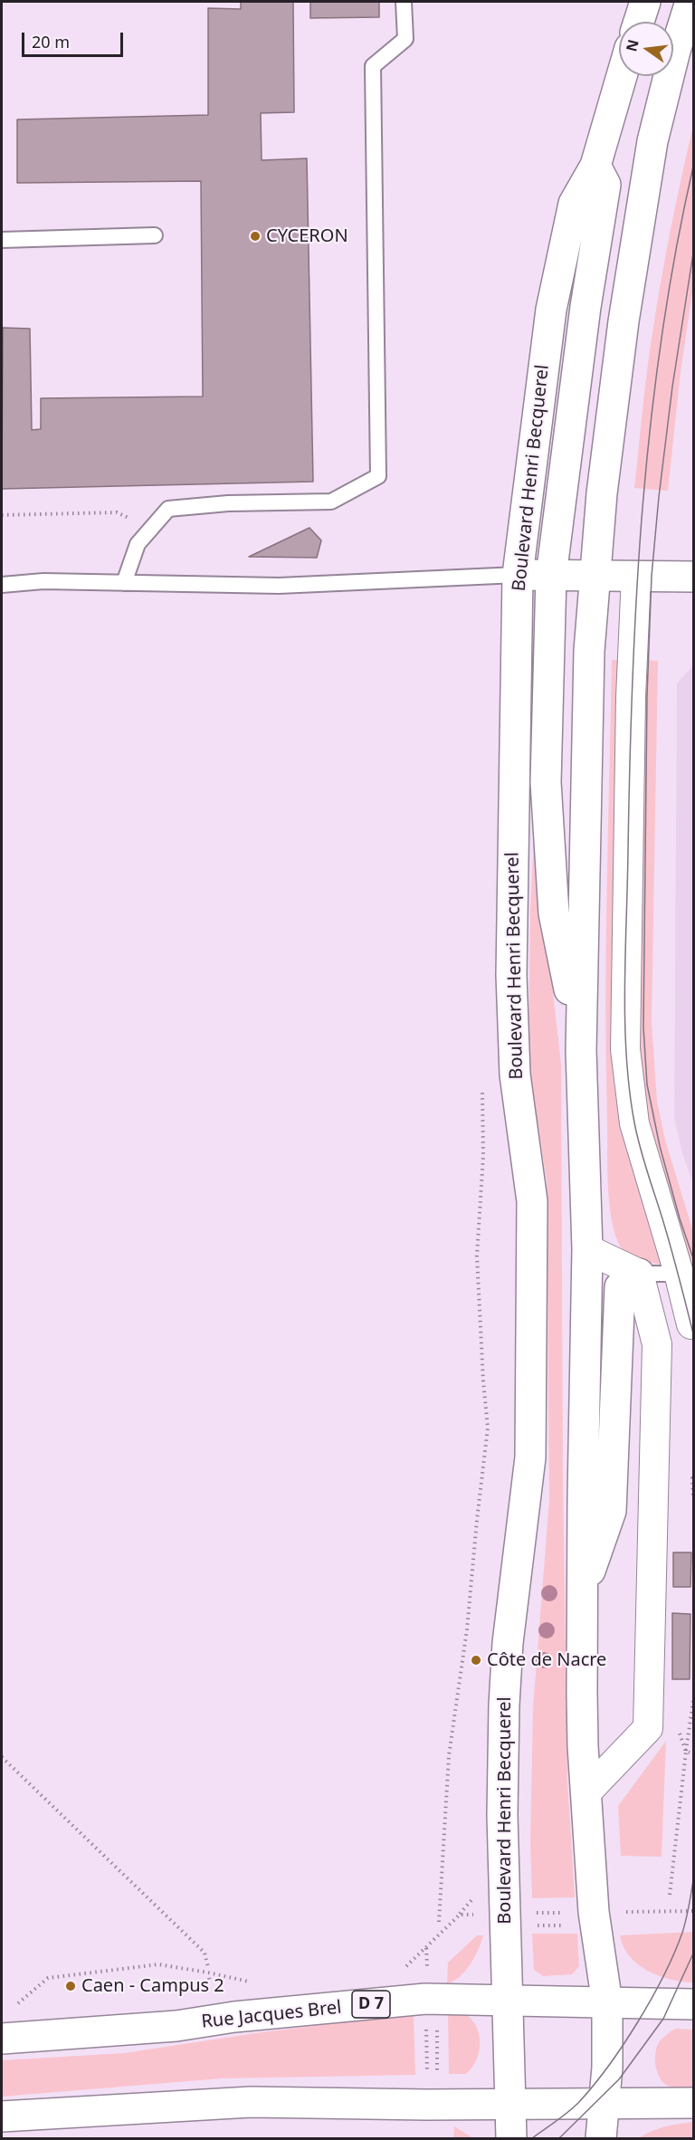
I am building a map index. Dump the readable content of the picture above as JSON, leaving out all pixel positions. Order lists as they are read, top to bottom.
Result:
{
  "streets": {
    "main road": ["Boulevard Henri Becquerel", "D 7", "Rue Jacques Brel"]
  },
  "crossings": [
    ["Boulevard Henri Becquerel", "D 7"],
    ["Boulevard Henri Becquerel", "Rue Jacques Brel"],
    ["D 7", "Rue Jacques Brel"]
  ],
  "places": ["CYCERON", "Côte de Nacre", "Caen - Campus 2"],
  "scale_bar": "20 m",
  "north": "left"
}
